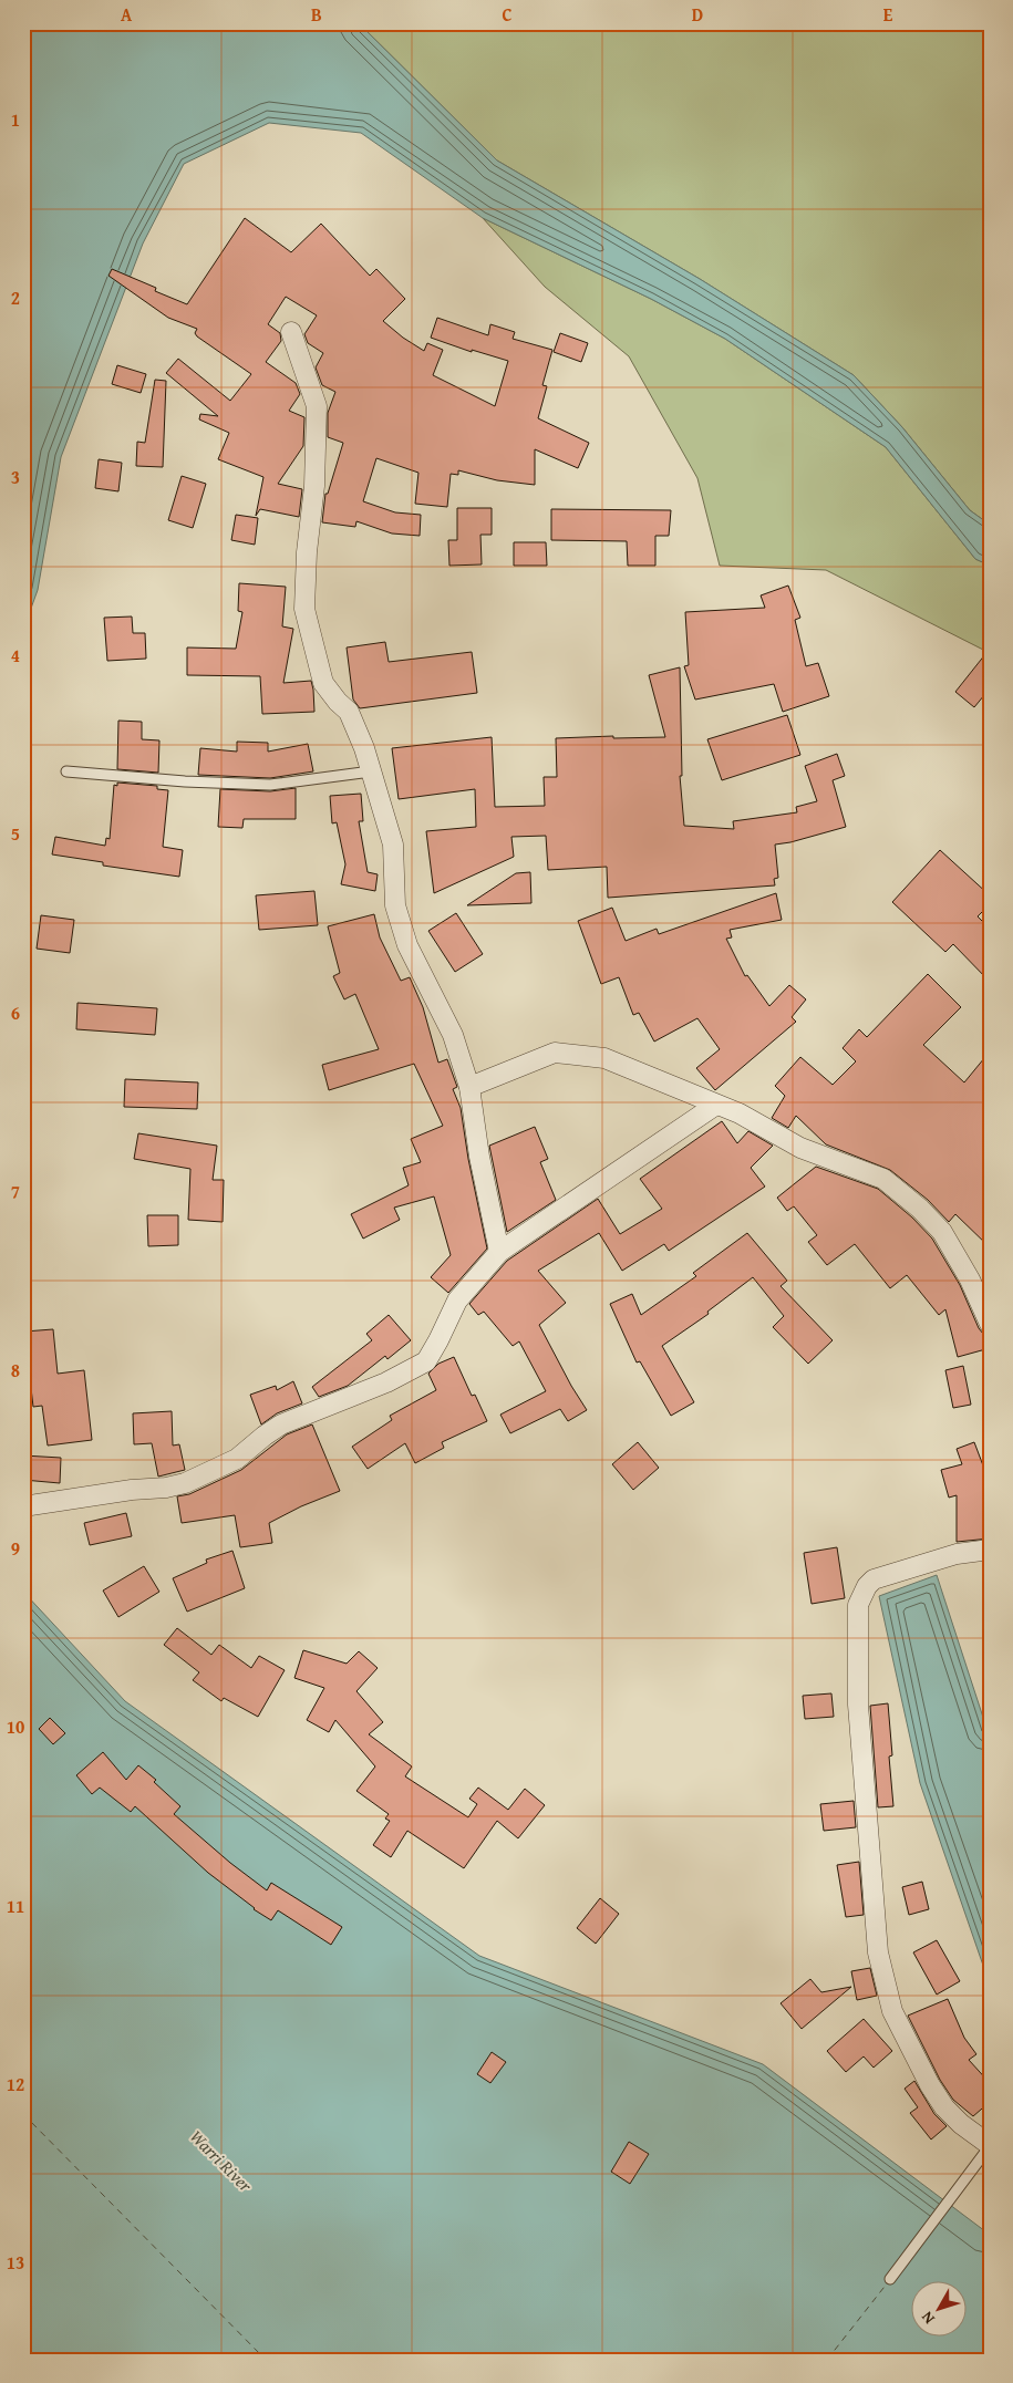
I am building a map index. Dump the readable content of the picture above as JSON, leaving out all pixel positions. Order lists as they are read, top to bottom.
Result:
{
  "water": ["Warri River"],
  "north": "bottom left",
  "grid": {
    "columns": [
      "A",
      "B",
      "C",
      "D",
      "E"
    ],
    "rows": [
      "1",
      "2",
      "3",
      "4",
      "5",
      "6",
      "7",
      "8",
      "9",
      "10",
      "11",
      "12",
      "13"
    ]
  }
}
